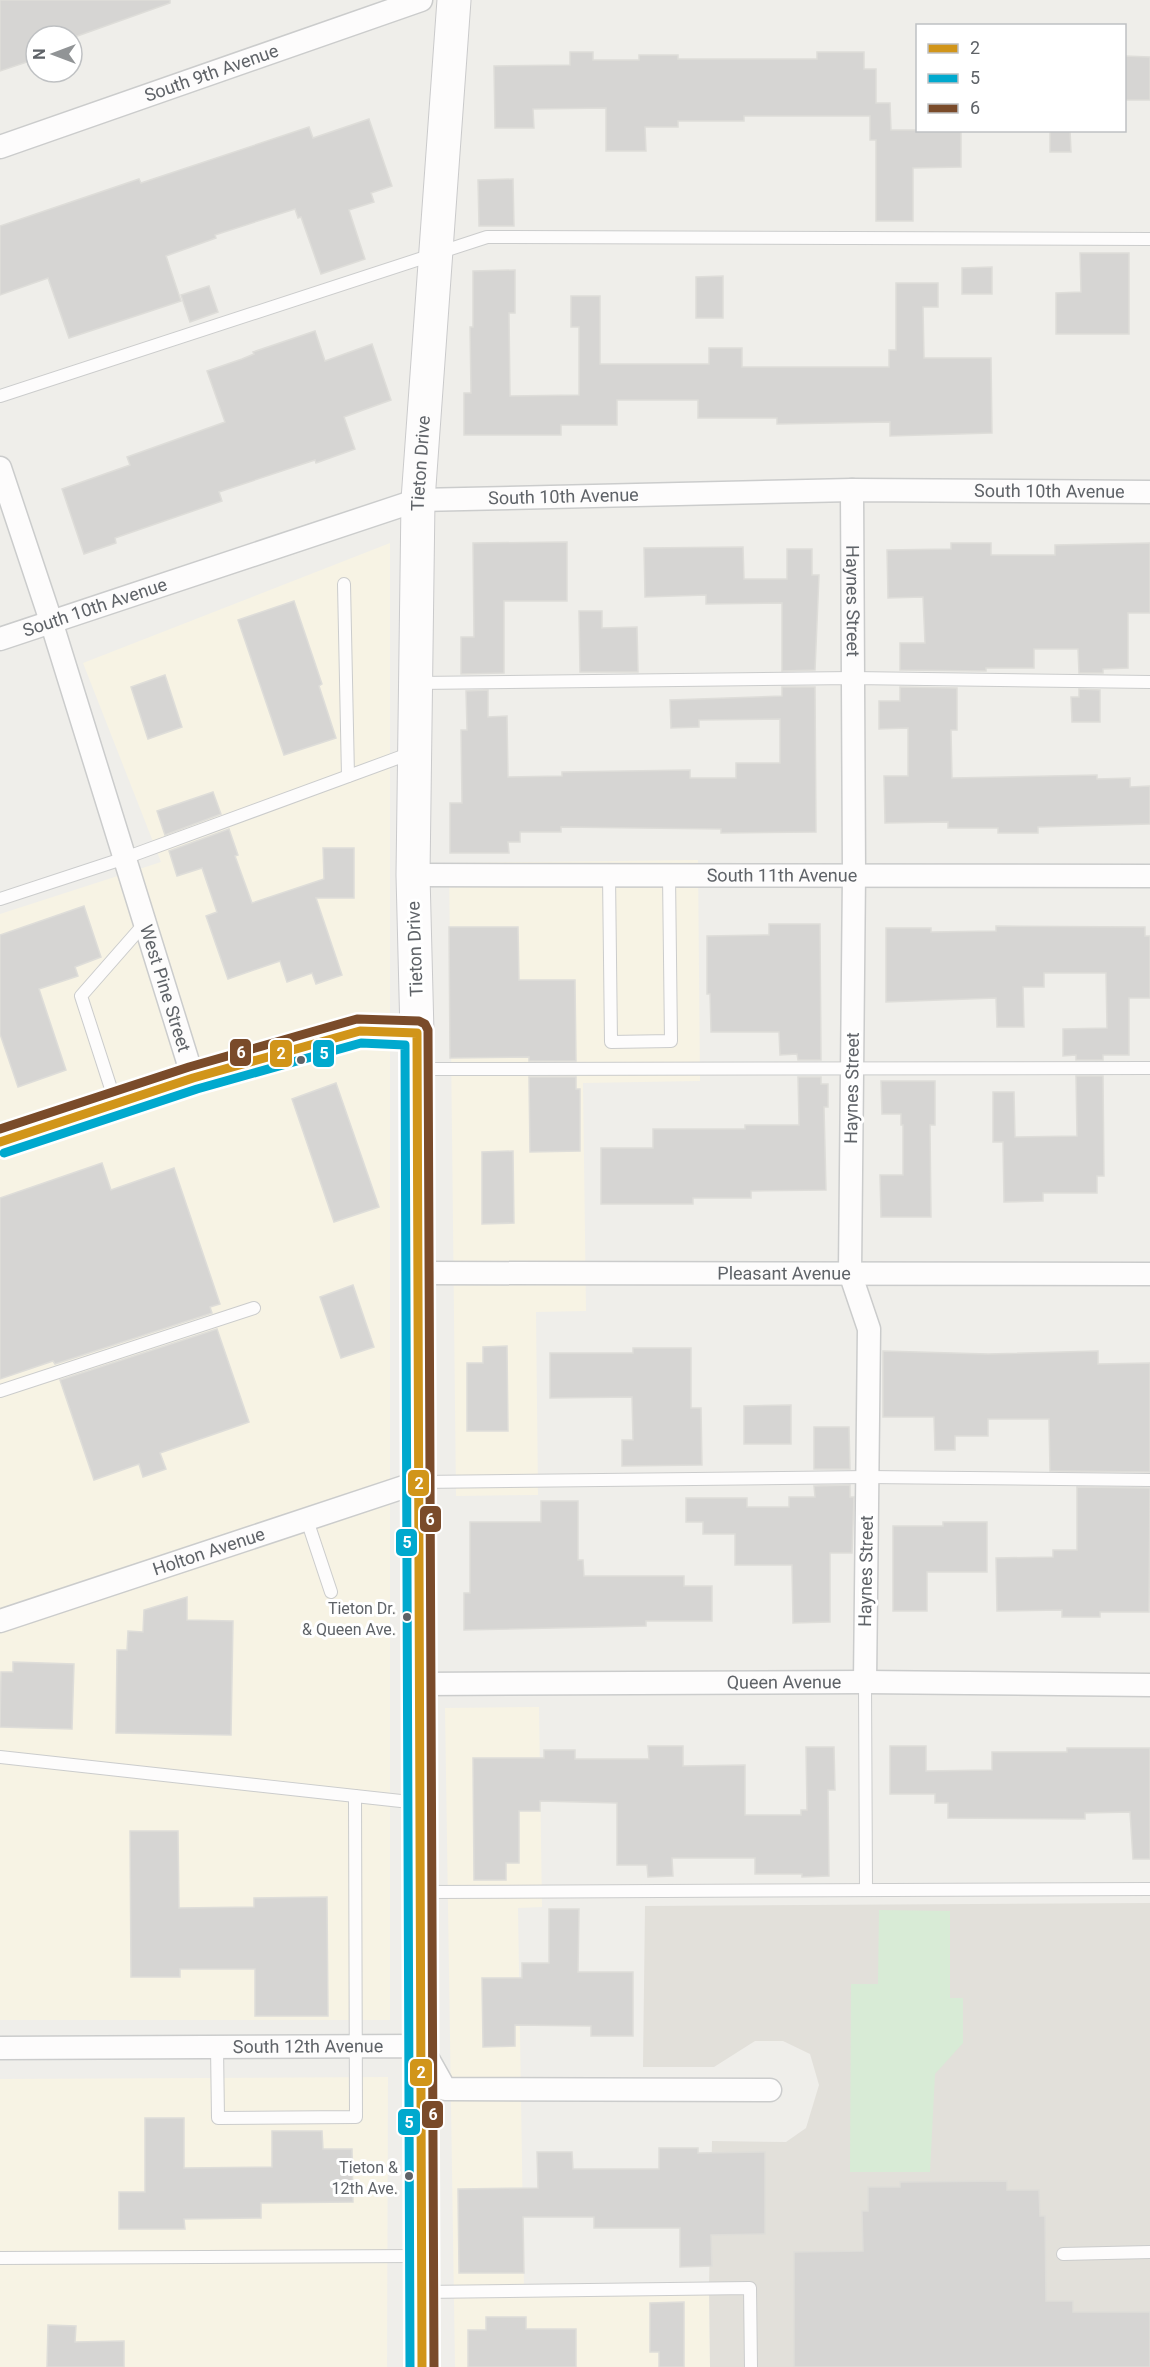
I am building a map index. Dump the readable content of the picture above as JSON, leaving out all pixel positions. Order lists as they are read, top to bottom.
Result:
{
  "streets": {
    "main road": ["Tieton Drive"],
    "street": [
      "South 9th Avenue",
      "South 10th Avenue",
      "Haynes Street",
      "South 11th Avenue",
      "West Pine Street",
      "Pleasant Avenue",
      "Holton Avenue",
      "Queen Avenue",
      "South 12th Avenue"
    ]
  },
  "crossings": [
    ["Tieton Drive", "South 10th Avenue"],
    ["Tieton Drive", "South 11th Avenue"],
    ["Tieton Drive", "Pleasant Avenue"],
    ["Tieton Drive", "Holton Avenue"],
    ["Tieton Drive", "Queen Avenue"],
    ["Tieton Drive", "South 12th Avenue"],
    ["South 10th Avenue", "Haynes Street"],
    ["South 10th Avenue", "West Pine Street"],
    ["Haynes Street", "South 11th Avenue"],
    ["Haynes Street", "Pleasant Avenue"],
    ["Haynes Street", "Queen Avenue"]
  ],
  "places": ["Tieton Dr. & Queen Ave.", "Tieton & 12th Ave."],
  "lines": ["transit line 6", "transit line 2", "transit line 5"],
  "legend": ["2", "5", "6"],
  "north": "left"
}
